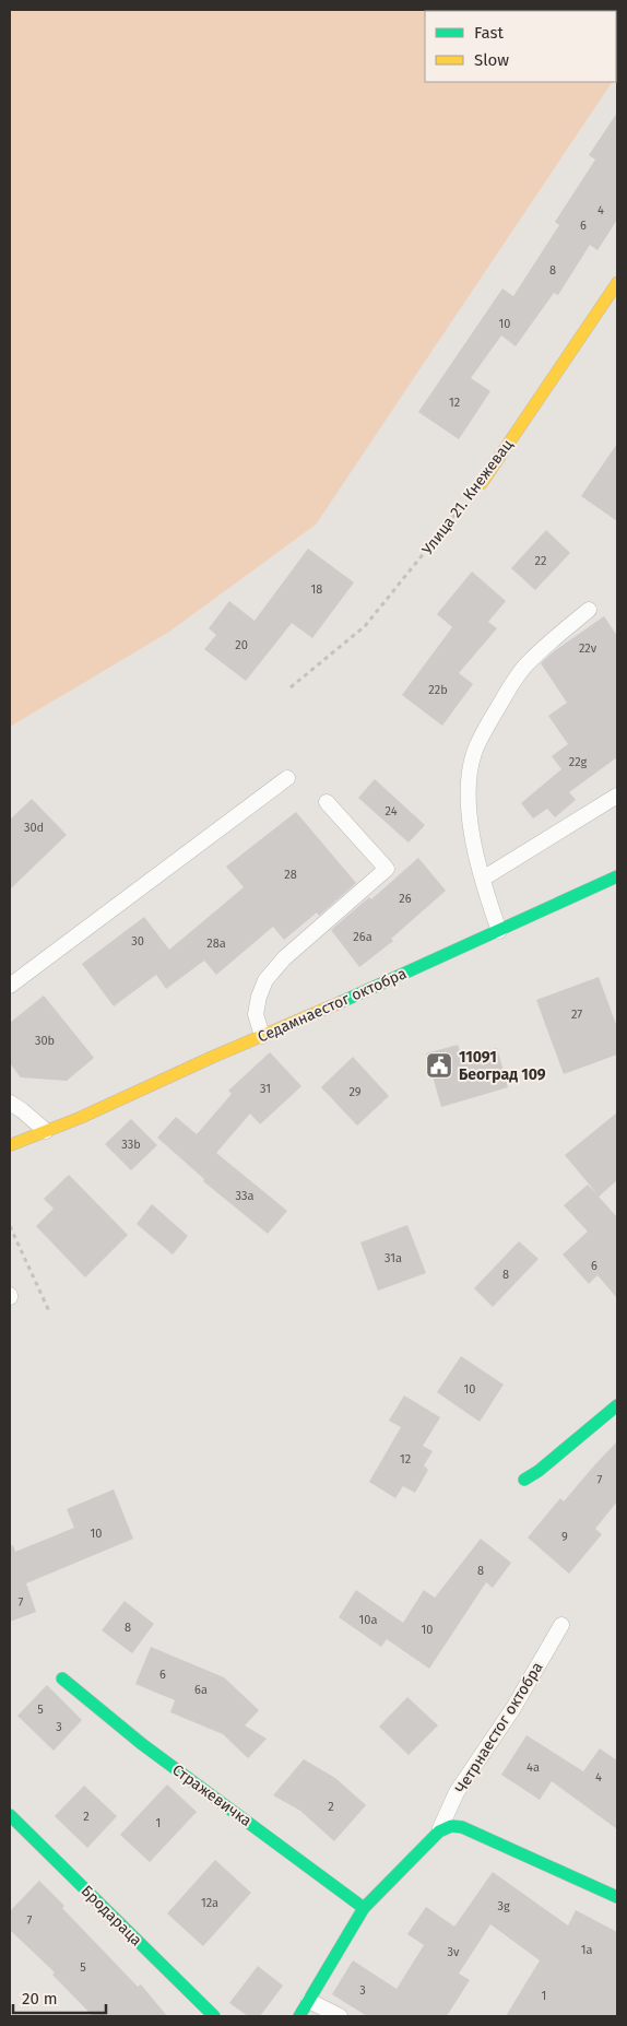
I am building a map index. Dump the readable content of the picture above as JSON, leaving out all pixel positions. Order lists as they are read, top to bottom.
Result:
{
  "streets": {
    "street": [
      "Улица 21. Кнежевац",
      "Седамнаестог октобра",
      "Четрнаестог октобра",
      "Стражевичка",
      "Бродараца"
    ]
  },
  "crossings": [
    ["Четрнаестог октобра", "Стражевичка"]
  ],
  "places": {
    "public building": ["11091 Београд 109"]
  },
  "house_numbers": [
    "4",
    "6",
    "8",
    "10",
    "12",
    "22",
    "18",
    "20",
    "22v",
    "22b",
    "22g",
    "24",
    "30d",
    "28",
    "26",
    "26a",
    "30",
    "28a",
    "27",
    "30b",
    "31",
    "29",
    "33b",
    "33a",
    "31a",
    "6",
    "8",
    "10",
    "12",
    "7",
    "10",
    "9",
    "8",
    "7",
    "10a",
    "8",
    "10",
    "6",
    "6a",
    "5",
    "3",
    "4a",
    "4",
    "2",
    "2",
    "1",
    "12a",
    "3g",
    "7",
    "1a",
    "3v",
    "5",
    "3",
    "1"
  ],
  "legend": ["Fast", "Slow"],
  "scale_bar": "20 m"
}
